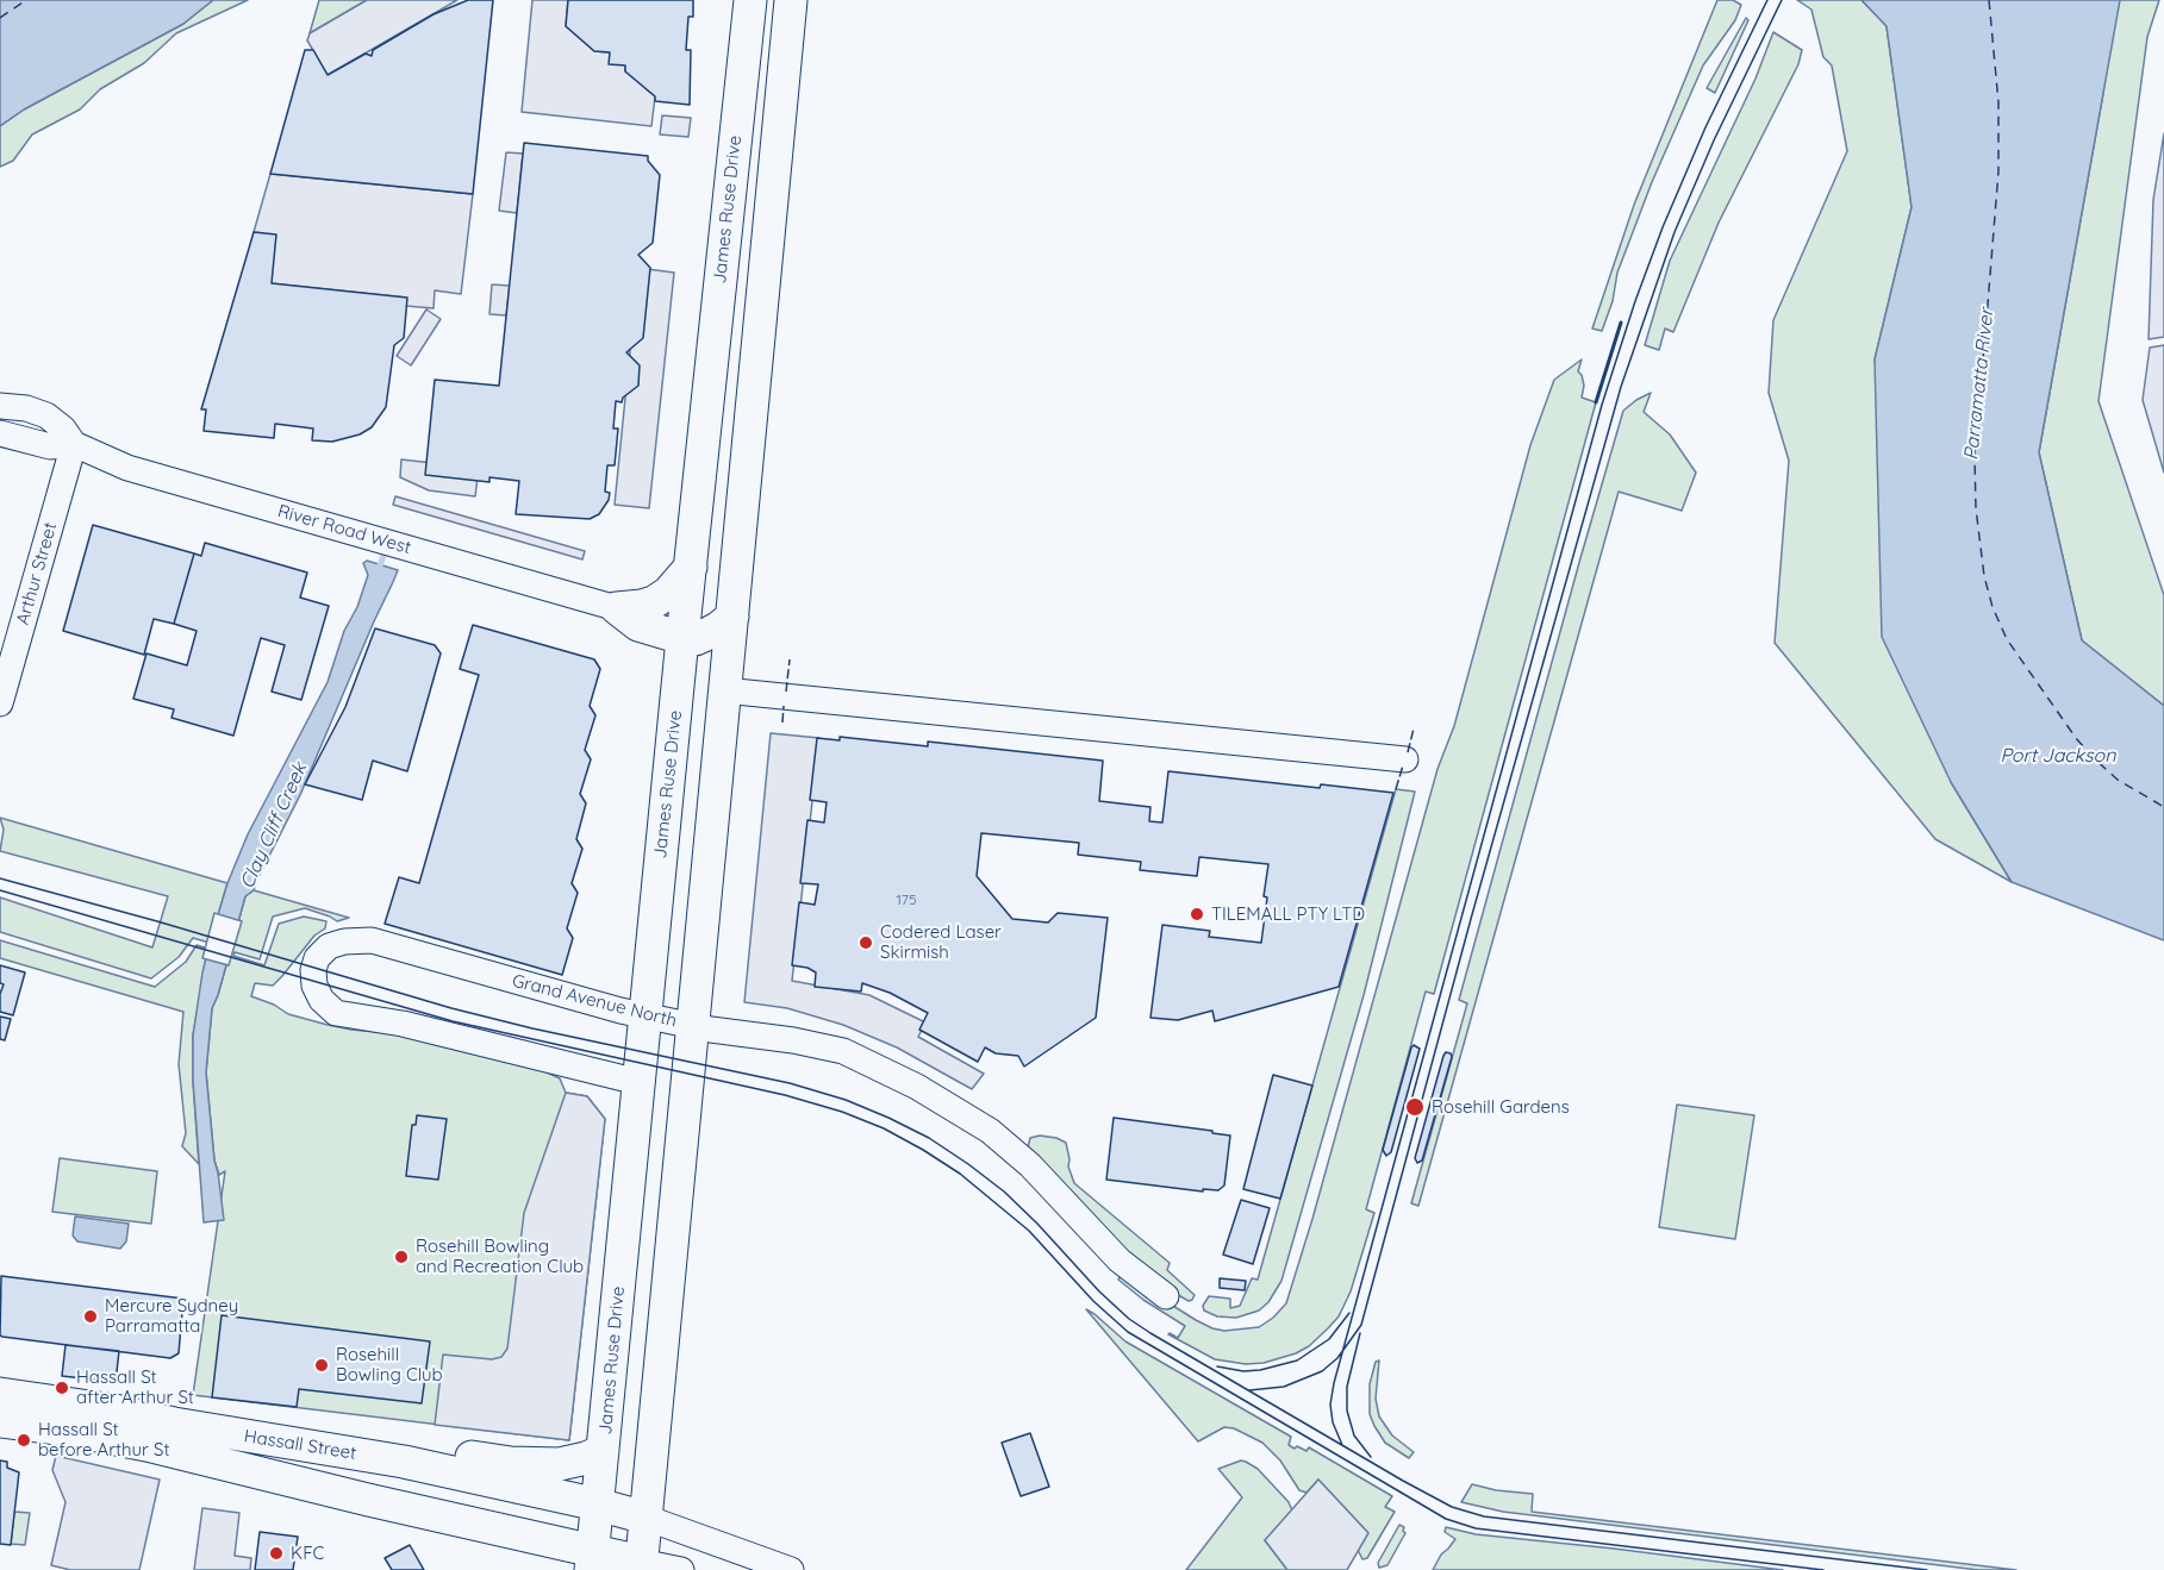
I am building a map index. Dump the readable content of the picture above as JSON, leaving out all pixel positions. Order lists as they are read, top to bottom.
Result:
{
  "streets": {
    "main road": ["James Ruse Drive", "Hassall Street"],
    "street": ["River Road West", "Arthur Street", "Grand Avenue North"]
  },
  "crossings": [
    ["James Ruse Drive", "Grand Avenue North"],
    ["James Ruse Drive", "Hassall Street"],
    ["River Road West", "Arthur Street"]
  ],
  "water": ["Parramatta River", "Port Jackson", "Clay Cliff Creek"],
  "places": [
    "TILEMALL PTY LTD",
    "Codered Laser Skirmish",
    "Rosehill Gardens",
    "Rosehill Bowling and Recreation Club",
    "Mercure Sydney Parramatta",
    "Rosehill Bowling Club",
    "Hassall St after Arthur St",
    "Hassall St before Arthur St",
    "KFC"
  ],
  "house_numbers": ["175"]
}
